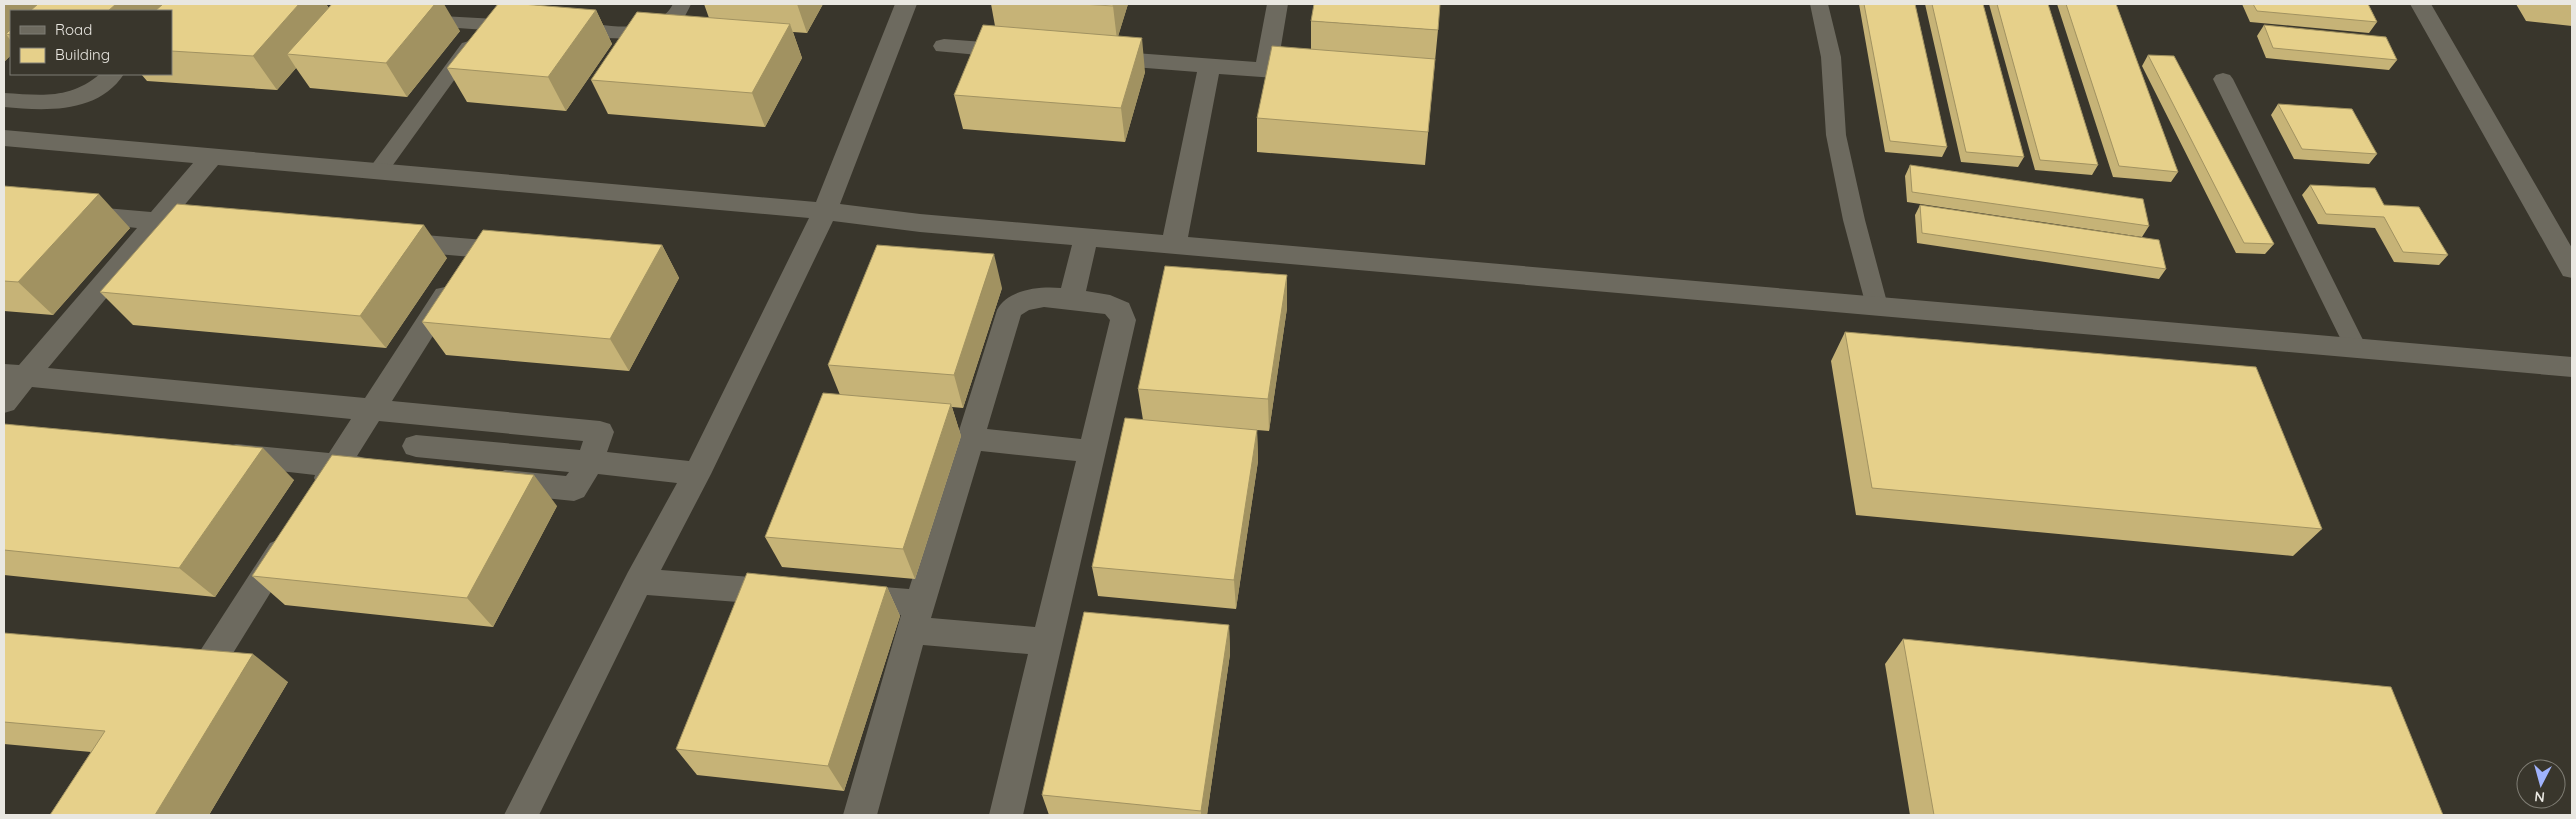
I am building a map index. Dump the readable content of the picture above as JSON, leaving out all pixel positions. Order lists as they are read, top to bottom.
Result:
{
  "legend": ["Road", "Building"],
  "north": "bottom"
}
